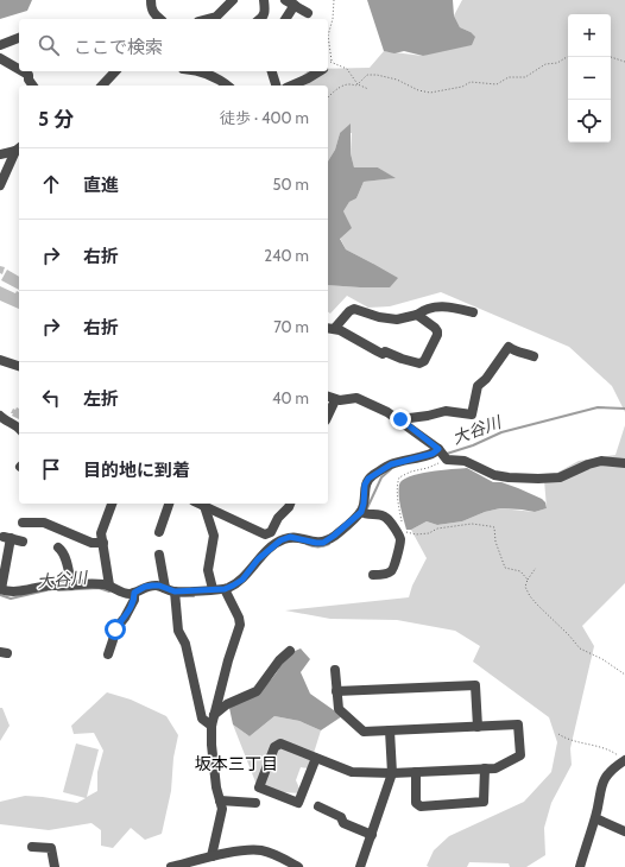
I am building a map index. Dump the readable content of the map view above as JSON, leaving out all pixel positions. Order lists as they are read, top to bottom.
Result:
{
  "districts": ["坂本三丁目"],
  "water": ["大谷川"],
  "page": {
    "map_buttons": ["+", "−"],
    "search": "ここで検索",
    "heading": ["5 分", "徒歩 · 400 m"],
    "list": [
      ["直進", "50 m"],
      ["右折", "240 m"],
      ["右折", "70 m"],
      ["左折", "40 m"],
      "目的地に到着"
    ]
  }
}
